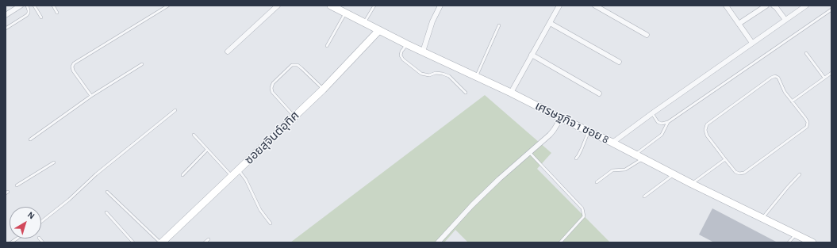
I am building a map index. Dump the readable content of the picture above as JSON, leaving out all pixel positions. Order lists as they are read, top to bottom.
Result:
{
  "streets": {
    "street": ["เศรษฐกิจ 1 ซอย 8", "ซอยสุจินต์อุทิศ"]
  },
  "crossings": [
    ["เศรษฐกิจ 1 ซอย 8", "ซอยสุจินต์อุทิศ"]
  ],
  "north": "top right"
}
